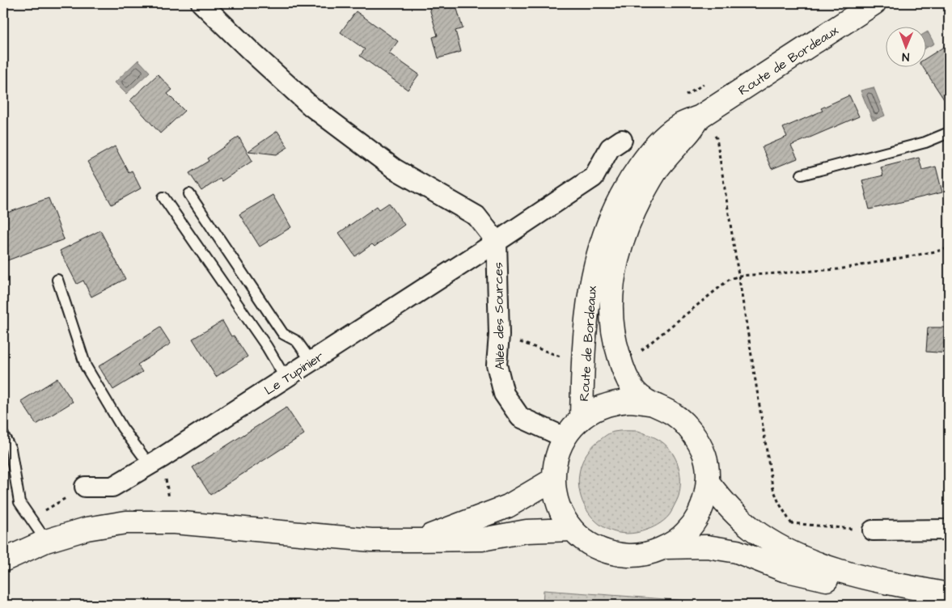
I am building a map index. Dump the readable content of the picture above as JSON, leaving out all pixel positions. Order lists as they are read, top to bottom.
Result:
{
  "streets": {
    "main road": ["Route de Bordeaux"],
    "street": ["Allée des Sources", "Le Tupinier"]
  },
  "crossings": [
    ["Allée des Sources", "Le Tupinier"]
  ],
  "north": "bottom"
}
